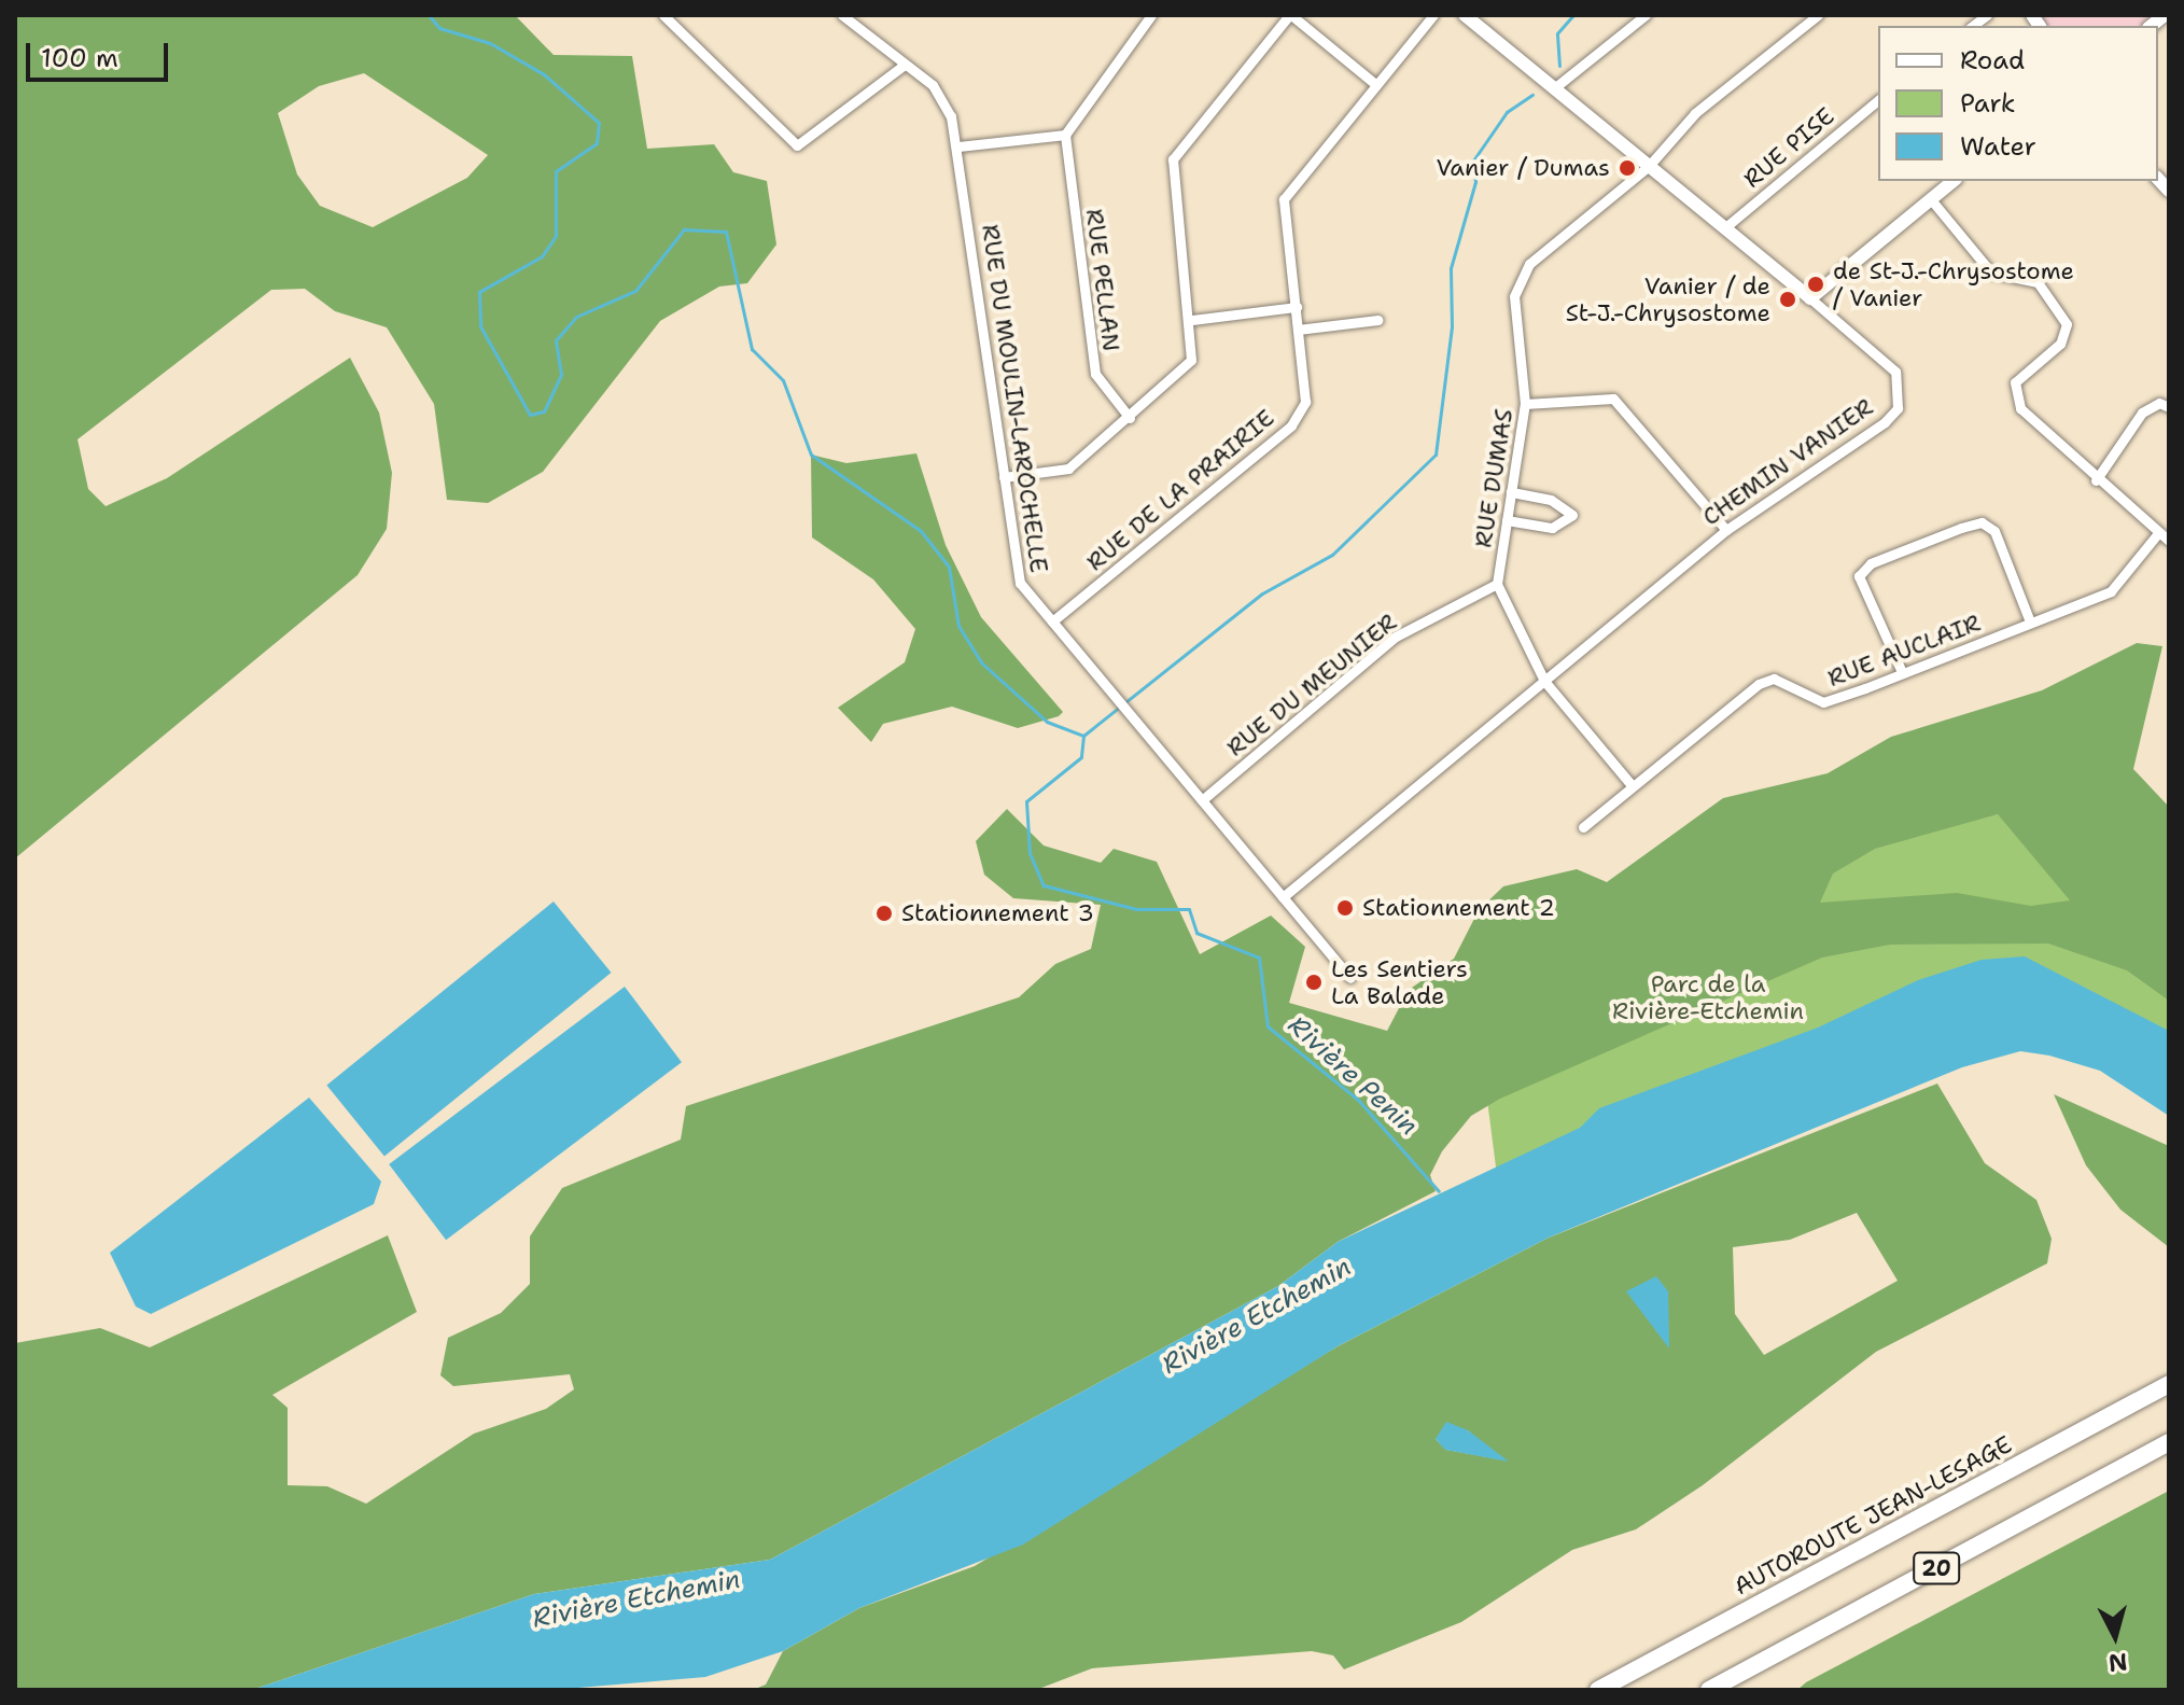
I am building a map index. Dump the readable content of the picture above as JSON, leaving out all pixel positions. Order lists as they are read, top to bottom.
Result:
{
  "streets": {
    "highway": ["AUTOROUTE JEAN-LESAGE", "20"],
    "street": [
      "RUE PISE",
      "RUE PELLAN",
      "RUE DU MOULIN-LAROCHELLE",
      "CHEMIN VANIER",
      "RUE DUMAS",
      "RUE DE LA PRAIRIE",
      "RUE AUCLAIR",
      "RUE DU MEUNIER"
    ]
  },
  "crossings": [
    ["RUE PISE", "CHEMIN VANIER"],
    ["RUE DU MOULIN-LAROCHELLE", "CHEMIN VANIER"],
    ["RUE DU MOULIN-LAROCHELLE", "RUE DE LA PRAIRIE"],
    ["RUE DU MOULIN-LAROCHELLE", "RUE DU MEUNIER"],
    ["CHEMIN VANIER", "RUE DUMAS"],
    ["RUE DUMAS", "RUE AUCLAIR"],
    ["RUE DUMAS", "RUE DU MEUNIER"]
  ],
  "water": ["Rivière Penin", "Rivière Etchemin"],
  "parks": ["Parc de la Rivière-Etchemin"],
  "places": [
    "Vanier / Dumas",
    "de St-J.-Chrysostome / Vanier",
    "Vanier / de St-J.-Chrysostome",
    "Stationnement 2",
    "Stationnement 3",
    "Les Sentiers La Balade"
  ],
  "legend": ["Road", "Park", "Water"],
  "scale_bar": "100 m",
  "north": "bottom"
}
